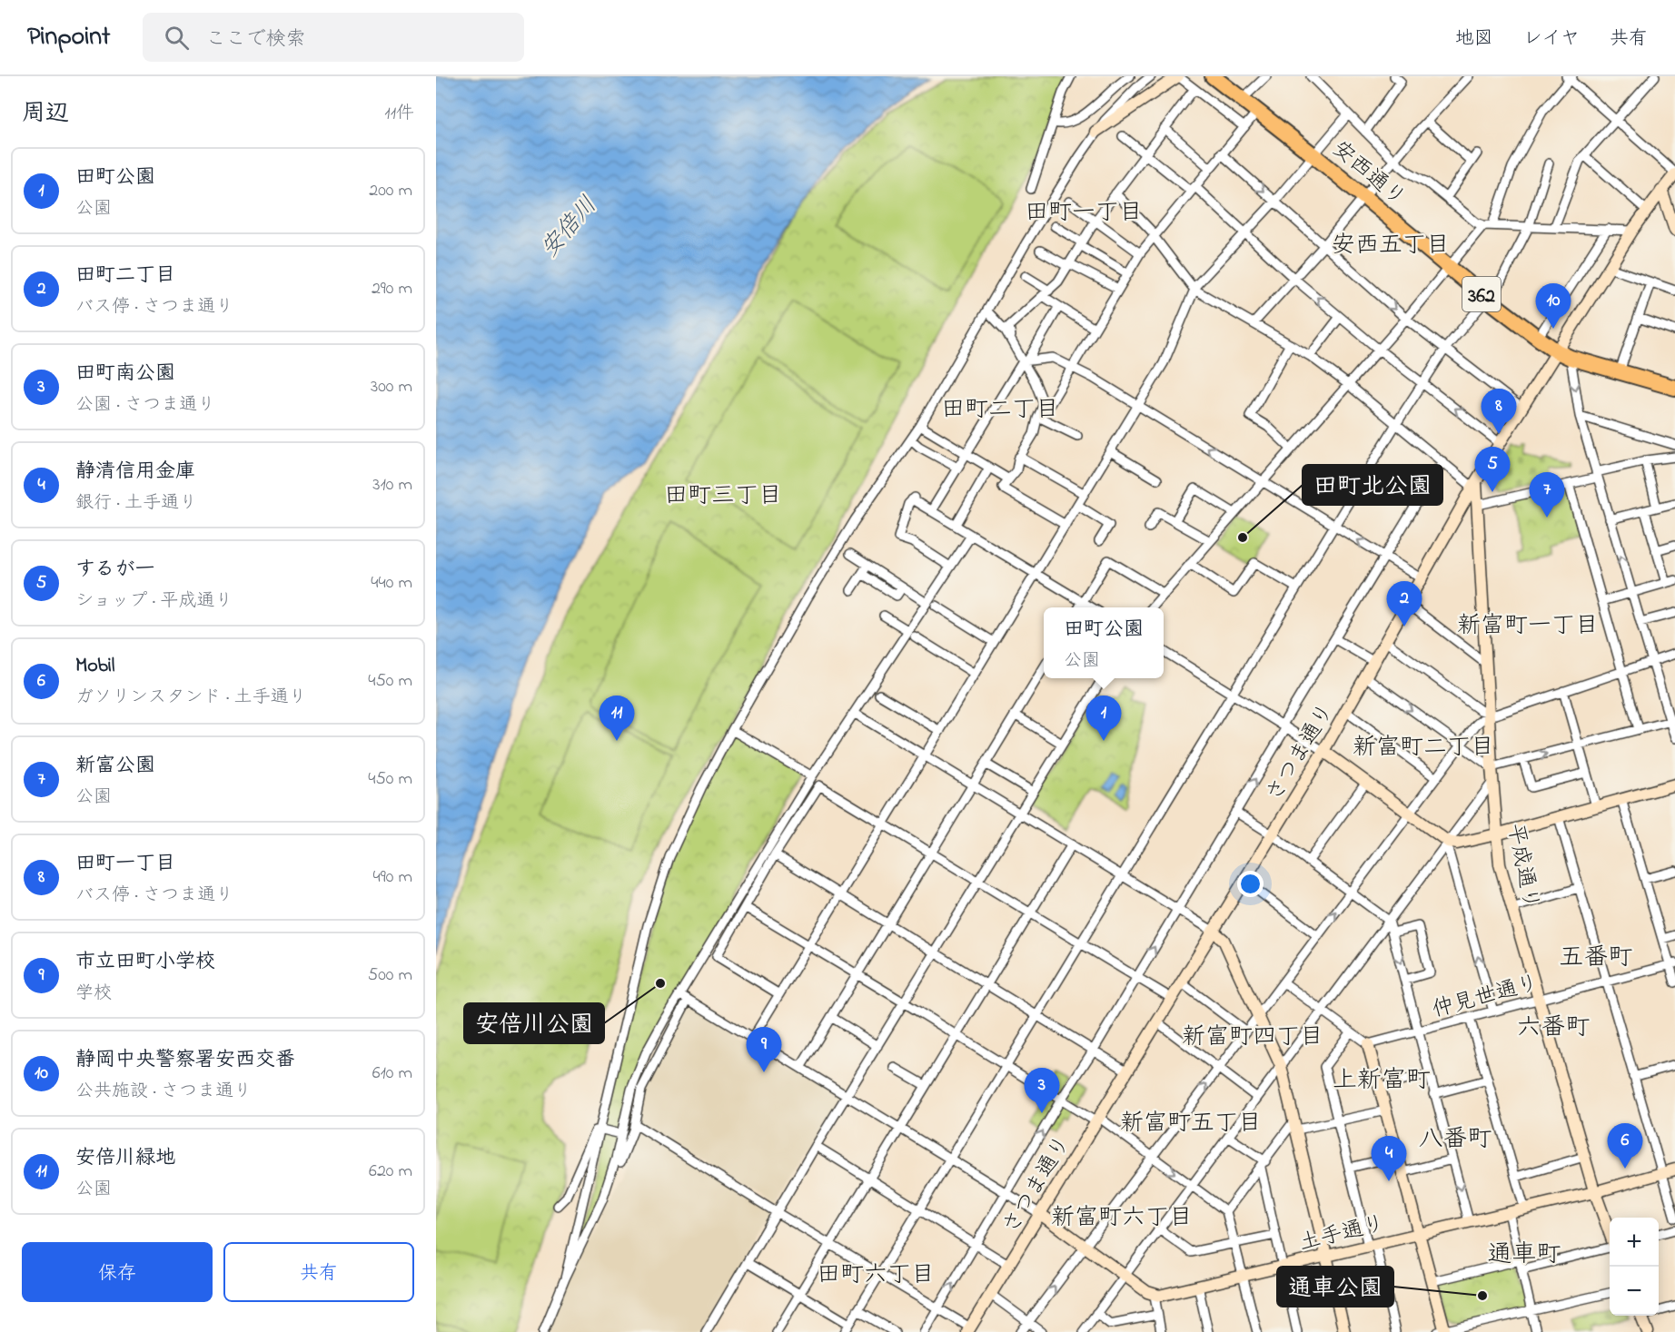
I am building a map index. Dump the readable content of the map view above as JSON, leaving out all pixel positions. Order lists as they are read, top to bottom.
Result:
{
  "streets": {
    "highway": ["安西通り", "362"],
    "street": [
      "さつま通り",
      "平成通り",
      "仲見世通り",
      "土手通り"
    ]
  },
  "crossings": [
    ["安西通り", "さつま通り"],
    ["さつま通り", "平成通り"],
    ["平成通り", "仲見世通り"],
    ["平成通り", "土手通り"]
  ],
  "districts": [
    "田町一丁目",
    "安西五丁目",
    "田町二丁目",
    "田町三丁目",
    "新富町一丁目",
    "新富町二丁目",
    "五番町",
    "六番町",
    "新富町四丁目",
    "上新富町",
    "新富町五丁目",
    "八番町",
    "新富町六丁目",
    "通車町",
    "田町六丁目"
  ],
  "water": ["安倍川"],
  "places": ["田町北公園", "安倍川公園", "通車公園"],
  "page": {
    "header": "Pinpoint",
    "search": "ここで検索",
    "nav": ["地図", "レイヤ", "共有"],
    "heading": ["周辺", "11件"],
    "list": [
      {
        "mark": "1",
        "name": "田町公園",
        "note": "公園",
        "value": "200 m"
      },
      {
        "mark": "2",
        "name": "田町二丁目",
        "note": "バス停 · さつま通り",
        "value": "290 m"
      },
      {
        "mark": "3",
        "name": "田町南公園",
        "note": "公園 · さつま通り",
        "value": "300 m"
      },
      {
        "mark": "4",
        "name": "静清信用金庫",
        "note": "銀行 · 土手通り",
        "value": "310 m"
      },
      {
        "mark": "5",
        "name": "するが一",
        "note": "ショップ · 平成通り",
        "value": "440 m"
      },
      {
        "mark": "6",
        "name": "Mobil",
        "note": "ガソリンスタンド · 土手通り",
        "value": "450 m"
      },
      {
        "mark": "7",
        "name": "新富公園",
        "note": "公園",
        "value": "450 m"
      },
      {
        "mark": "8",
        "name": "田町一丁目",
        "note": "バス停 · さつま通り",
        "value": "490 m"
      },
      {
        "mark": "9",
        "name": "市立田町小学校",
        "note": "学校",
        "value": "500 m"
      },
      {
        "mark": "10",
        "name": "静岡中央警察署安西交番",
        "note": "公共施設 · さつま通り",
        "value": "610 m"
      },
      {
        "mark": "11",
        "name": "安倍川緑地",
        "note": "公園",
        "value": "620 m"
      }
    ],
    "pins": [
      "10",
      "8",
      "5",
      "7",
      "2",
      "1",
      "11",
      "9",
      "3",
      "6",
      "4"
    ],
    "popup": ["田町公園", "公園"],
    "map_buttons": ["+", "−"],
    "buttons": ["保存", "共有"]
  }
}
